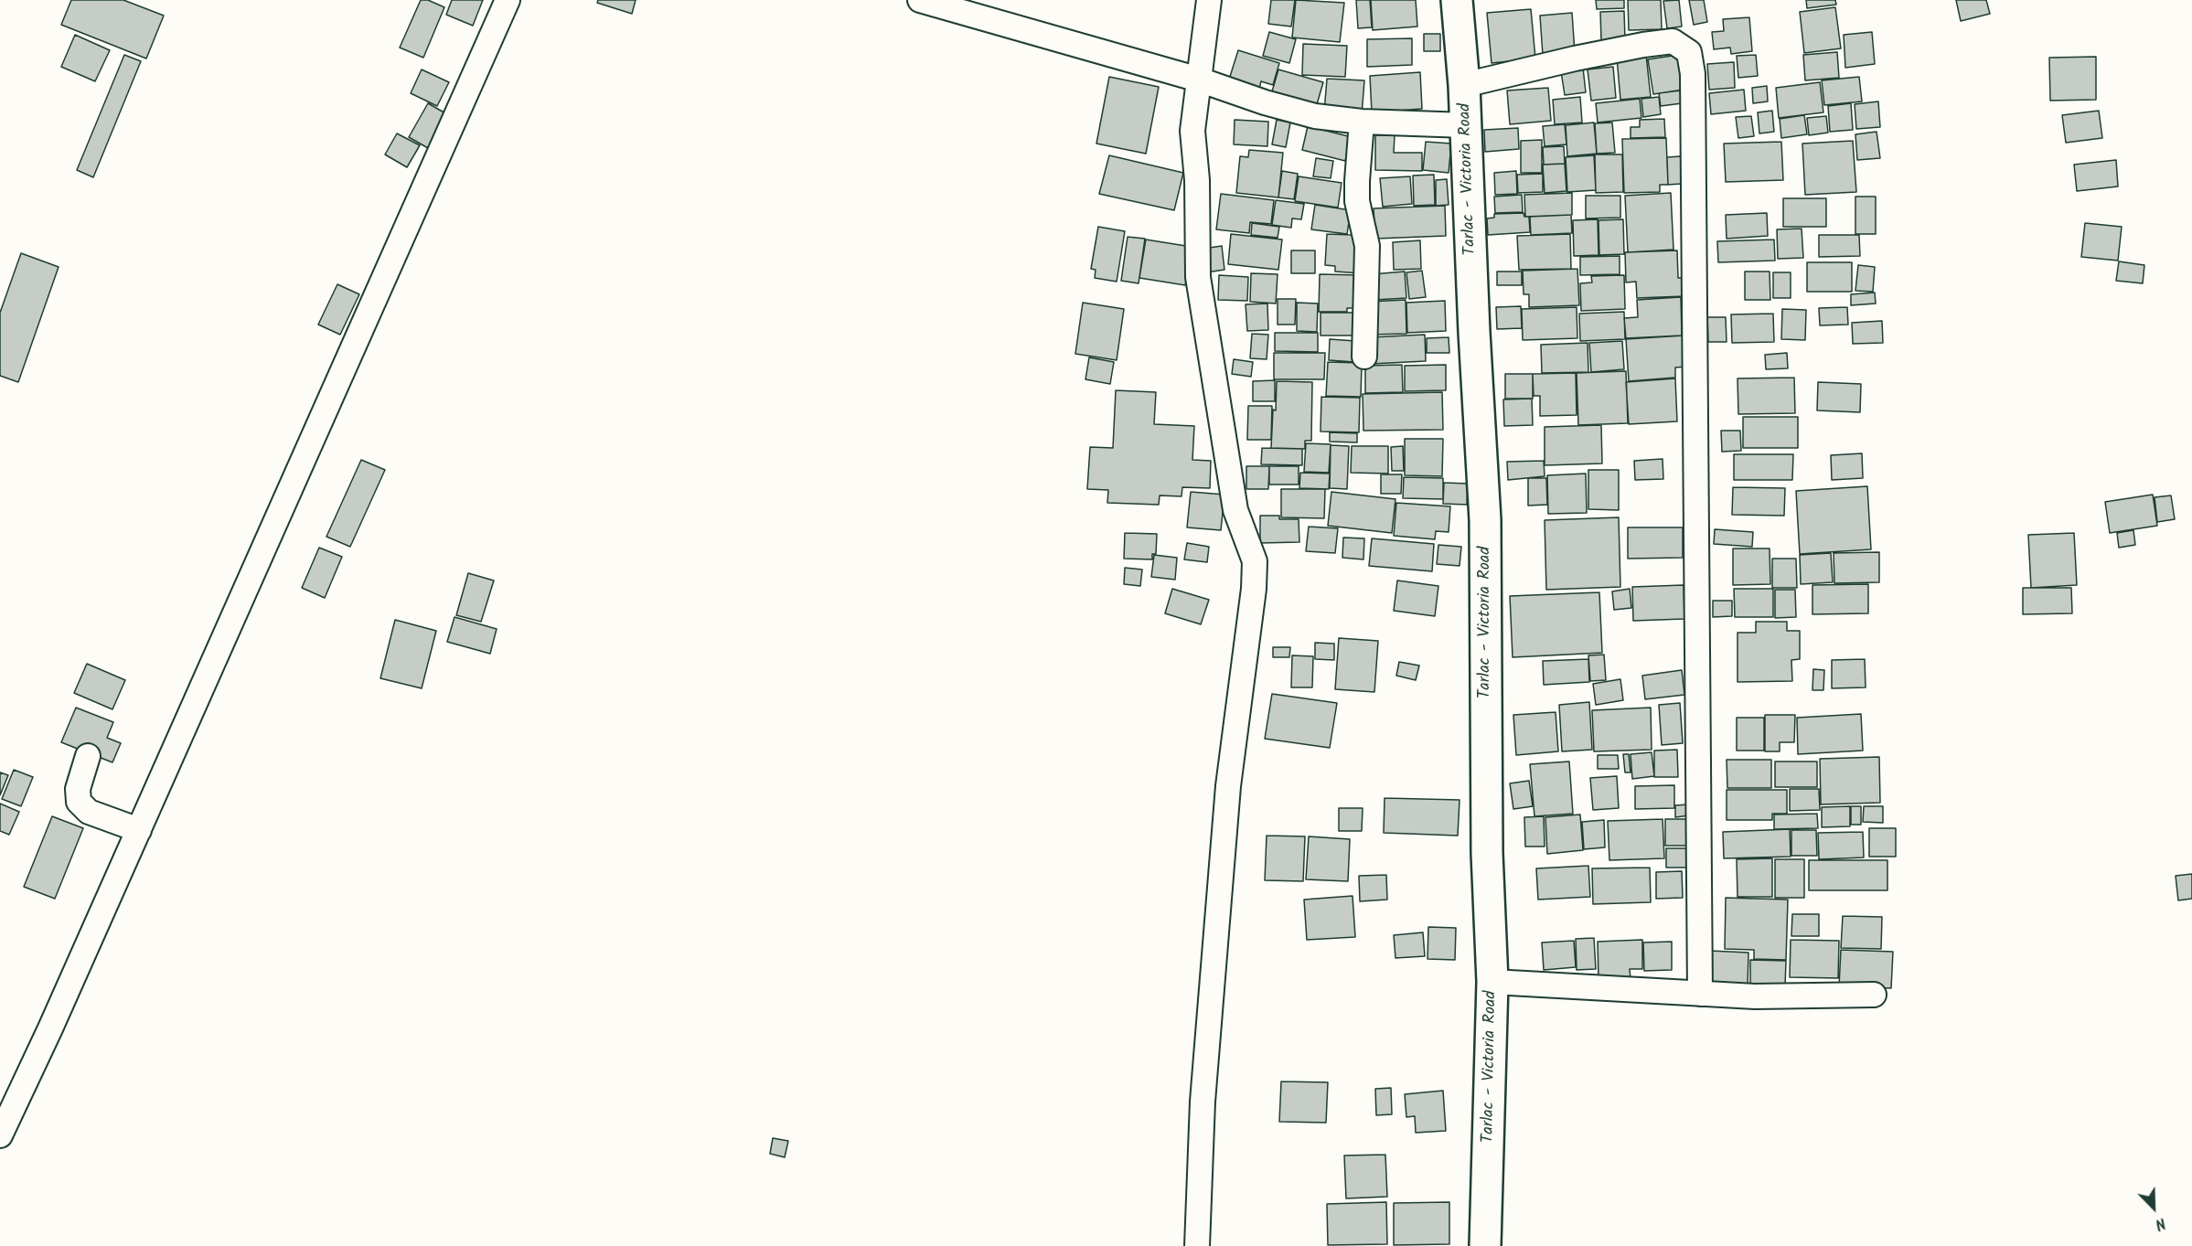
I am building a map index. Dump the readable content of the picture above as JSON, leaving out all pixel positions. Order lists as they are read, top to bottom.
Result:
{
  "streets": {
    "main road": ["Tarlac - Victoria Road"]
  },
  "north": "bottom right"
}
